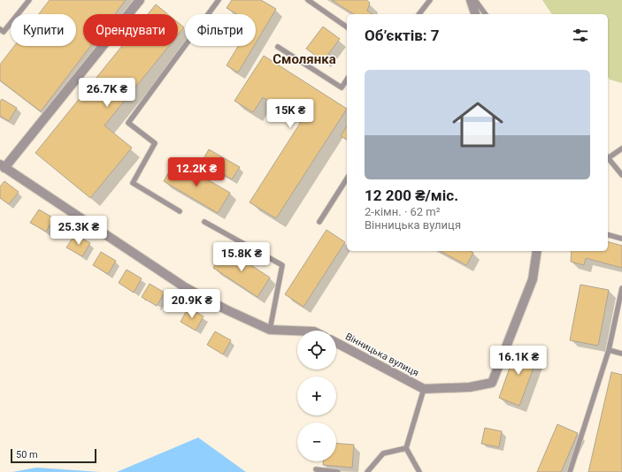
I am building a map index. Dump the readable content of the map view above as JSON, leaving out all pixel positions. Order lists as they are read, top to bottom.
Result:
{
  "streets": {
    "street": ["Вінницька вулиця"]
  },
  "districts": ["Смолянка"],
  "scale_bar": "50 m",
  "page": {
    "chip": ["Купити", "Орендувати", "Фільтри"],
    "heading": "Об’єктів: 7",
    "list": [
      {
        "name": "12 200 ₴/міс.",
        "note": "2-кімн. · 62 m² · Вінницька вулиця"
      }
    ],
    "price": [
      "26.7K ₴",
      "15K ₴",
      "12.2K ₴",
      "25.3K ₴",
      "15.8K ₴",
      "20.9K ₴",
      "16.1K ₴"
    ],
    "map_buttons": ["+", "−"],
    "scale": "50 m"
  }
}
